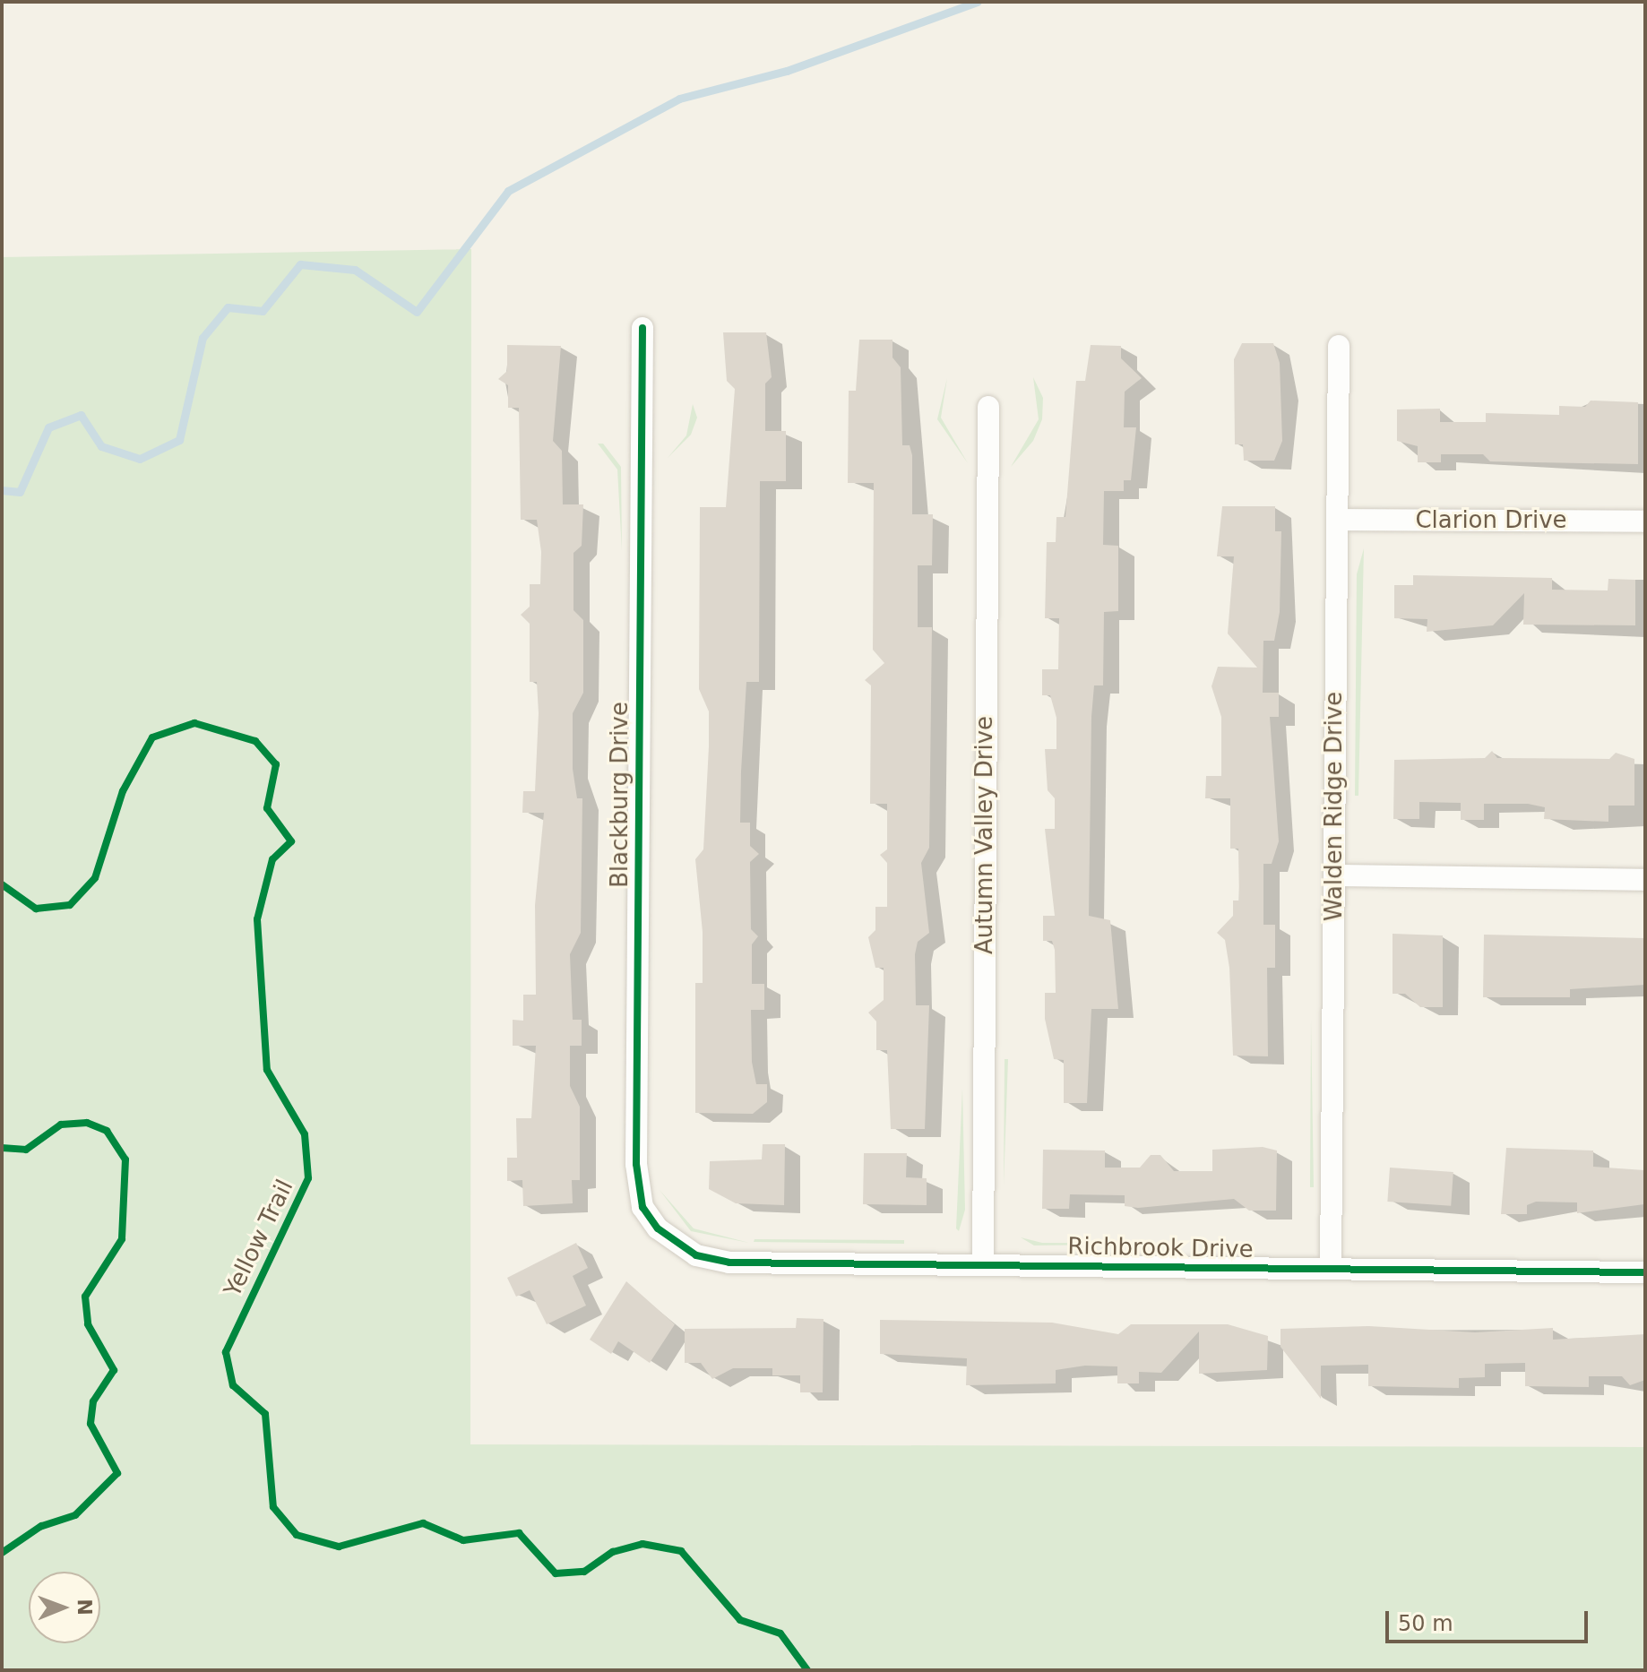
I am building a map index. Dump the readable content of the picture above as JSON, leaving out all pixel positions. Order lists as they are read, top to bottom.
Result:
{
  "streets": {
    "street": [
      "Clarion Drive",
      "Blackburg Drive",
      "Walden Ridge Drive",
      "Autumn Valley Drive",
      "Richbrook Drive"
    ],
    "cycle path": ["Yellow Trail"]
  },
  "crossings": [
    ["Clarion Drive", "Walden Ridge Drive"],
    ["Blackburg Drive", "Richbrook Drive"],
    ["Walden Ridge Drive", "Richbrook Drive"],
    ["Autumn Valley Drive", "Richbrook Drive"]
  ],
  "scale_bar": "50 m",
  "north": "right"
}
